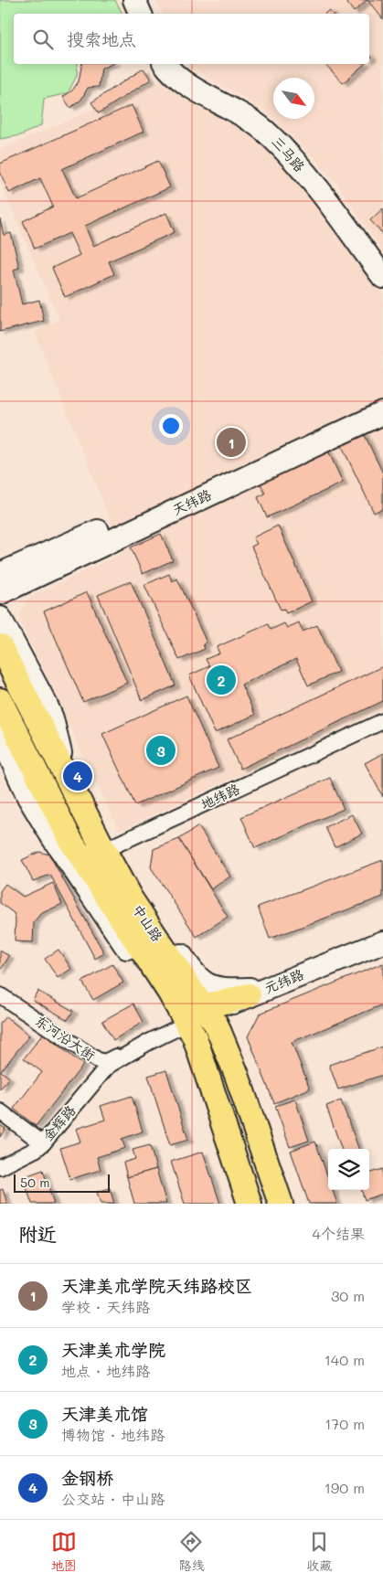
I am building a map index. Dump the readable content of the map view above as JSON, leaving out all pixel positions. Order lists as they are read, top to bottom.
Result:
{
  "streets": {
    "main road": ["中山路"],
    "street": [
      "三马路",
      "天纬路",
      "地纬路",
      "元纬路",
      "东河沿大街",
      "金辉路"
    ]
  },
  "crossings": [
    ["地纬路", "中山路"],
    ["中山路", "东河沿大街"],
    ["东河沿大街", "金辉路"]
  ],
  "scale_bar": "50 m",
  "north": "bottom right",
  "page": {
    "search": "搜索地点",
    "pins": [
      "1",
      "2",
      "3",
      "4"
    ],
    "scale": "50 m",
    "heading": ["附近", "4个结果"],
    "list": [
      {
        "mark": "1",
        "name": "天津美术学院天纬路校区",
        "note": "学校 · 天纬路",
        "value": "30 m"
      },
      {
        "mark": "2",
        "name": "天津美术学院",
        "note": "地点 · 地纬路",
        "value": "140 m"
      },
      {
        "mark": "3",
        "name": "天津美术馆",
        "note": "博物馆 · 地纬路",
        "value": "170 m"
      },
      {
        "mark": "4",
        "name": "金钢桥",
        "note": "公交站 · 中山路",
        "value": "190 m"
      }
    ],
    "nav": ["地图", "路线", "收藏"]
  }
}
